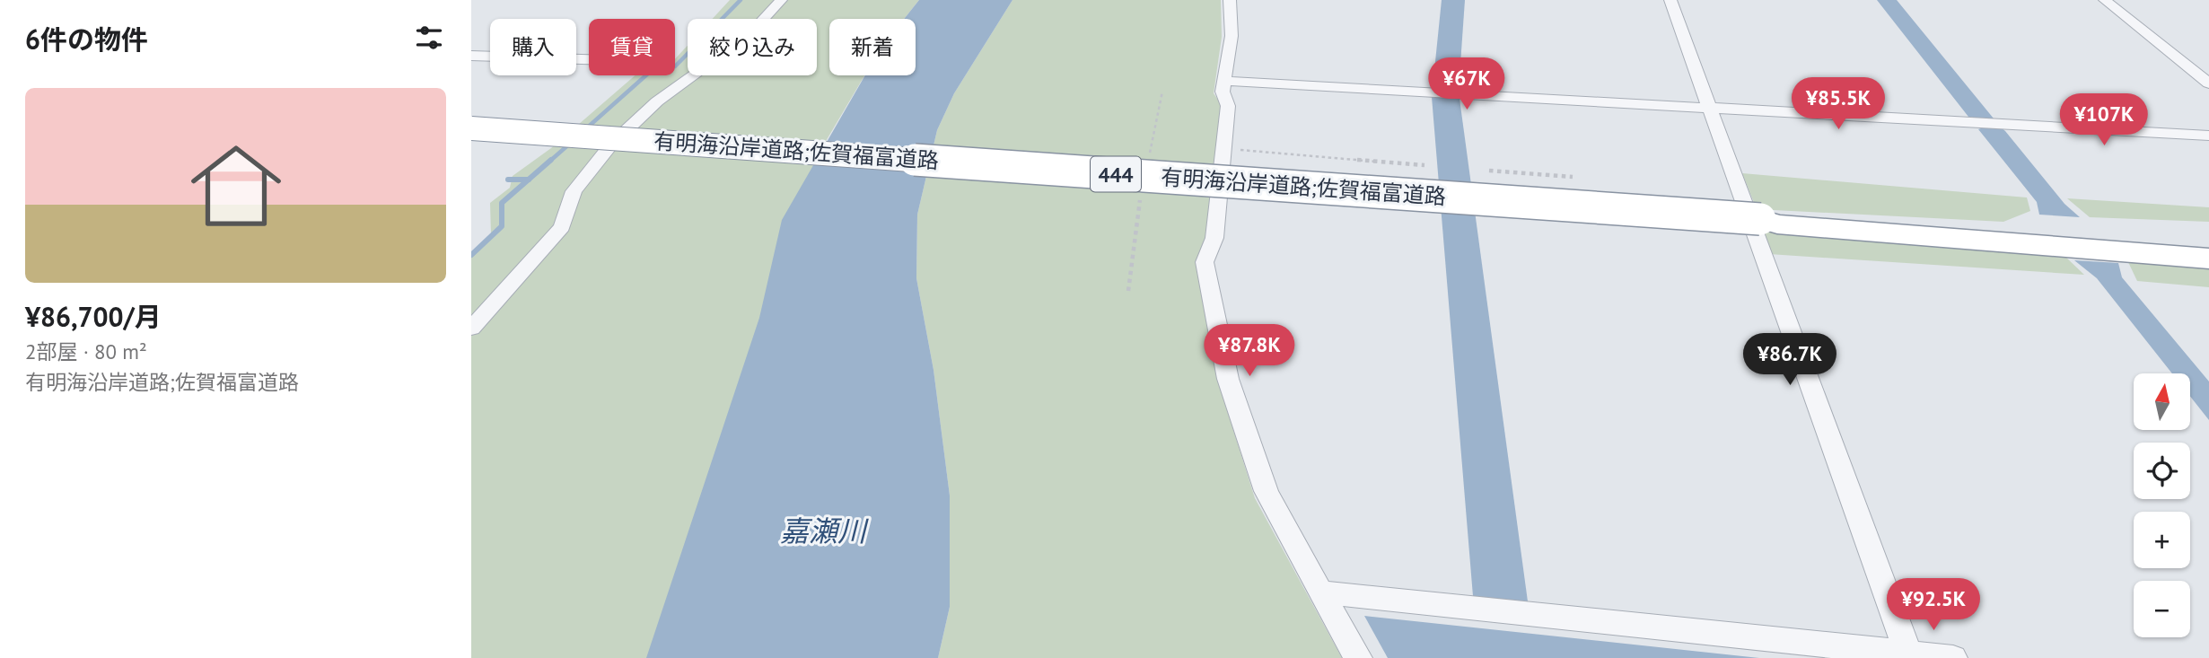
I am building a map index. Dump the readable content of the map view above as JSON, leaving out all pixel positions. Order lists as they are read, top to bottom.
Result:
{
  "streets": {
    "highway": ["有明海沿岸道路;佐賀福富道路", "444"]
  },
  "water": ["嘉瀬川"],
  "north": "top",
  "page": {
    "heading": "6件の物件",
    "chip": [
      "購入",
      "賃貸",
      "絞り込み",
      "新着"
    ],
    "price": [
      "¥67K",
      "¥85.5K",
      "¥107K",
      "¥87.8K",
      "¥86.7K",
      "¥92.5K"
    ],
    "list": [
      {
        "name": "¥86,700/月",
        "note": "2部屋 · 80 m² · 有明海沿岸道路;佐賀福富道路"
      }
    ],
    "map_buttons": ["+", "−"]
  }
}
